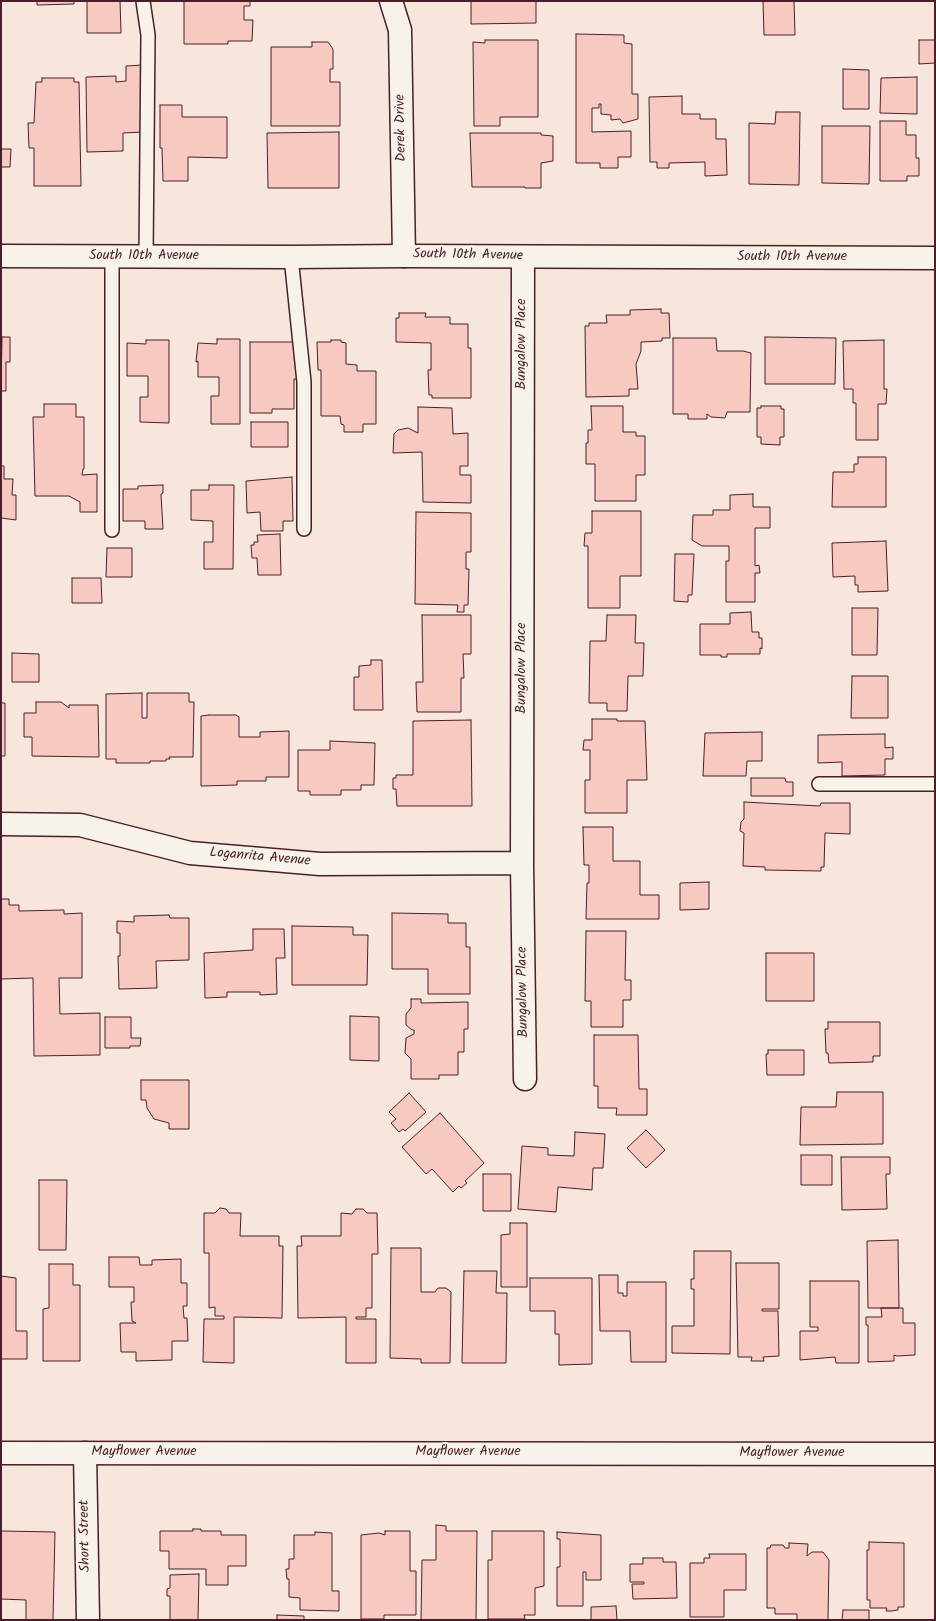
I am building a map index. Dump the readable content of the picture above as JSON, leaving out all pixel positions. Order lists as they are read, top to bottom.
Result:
{
  "streets": {
    "street": [
      "Derek Drive",
      "South 10th Avenue",
      "Bungalow Place",
      "Loganrita Avenue",
      "Mayflower Avenue",
      "Short Street"
    ]
  },
  "crossings": [
    ["Derek Drive", "South 10th Avenue"],
    ["South 10th Avenue", "Bungalow Place"],
    ["Bungalow Place", "Loganrita Avenue"],
    ["Mayflower Avenue", "Short Street"]
  ]
}
